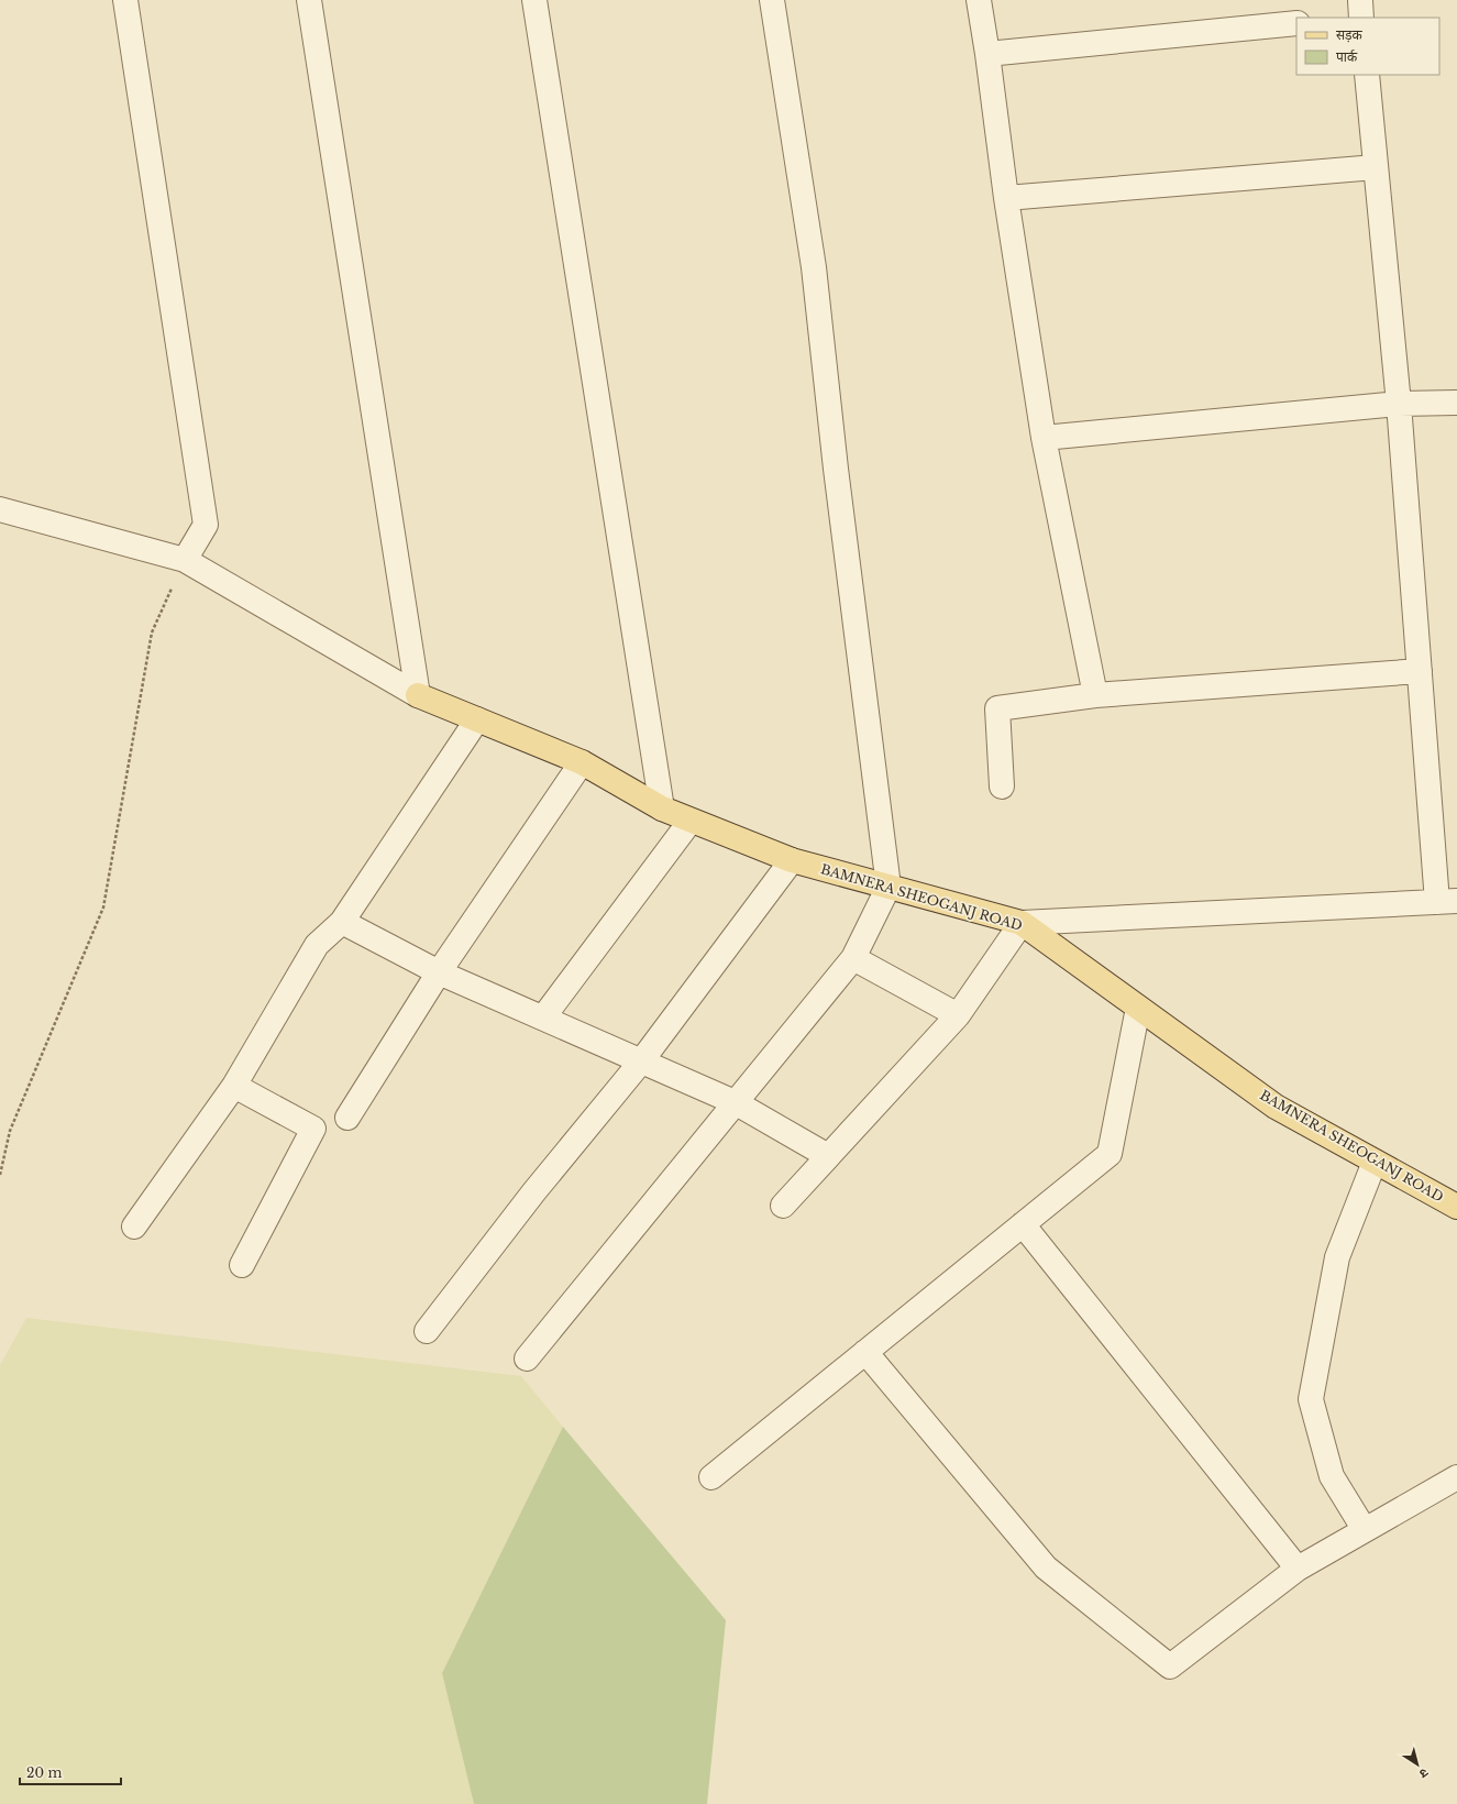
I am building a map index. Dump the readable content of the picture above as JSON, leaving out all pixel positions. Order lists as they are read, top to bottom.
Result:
{
  "streets": {
    "main road": ["BAMNERA SHEOGANJ ROAD"]
  },
  "legend": ["सड़क", "पार्क"],
  "scale_bar": "20 m",
  "north": "bottom right"
}
